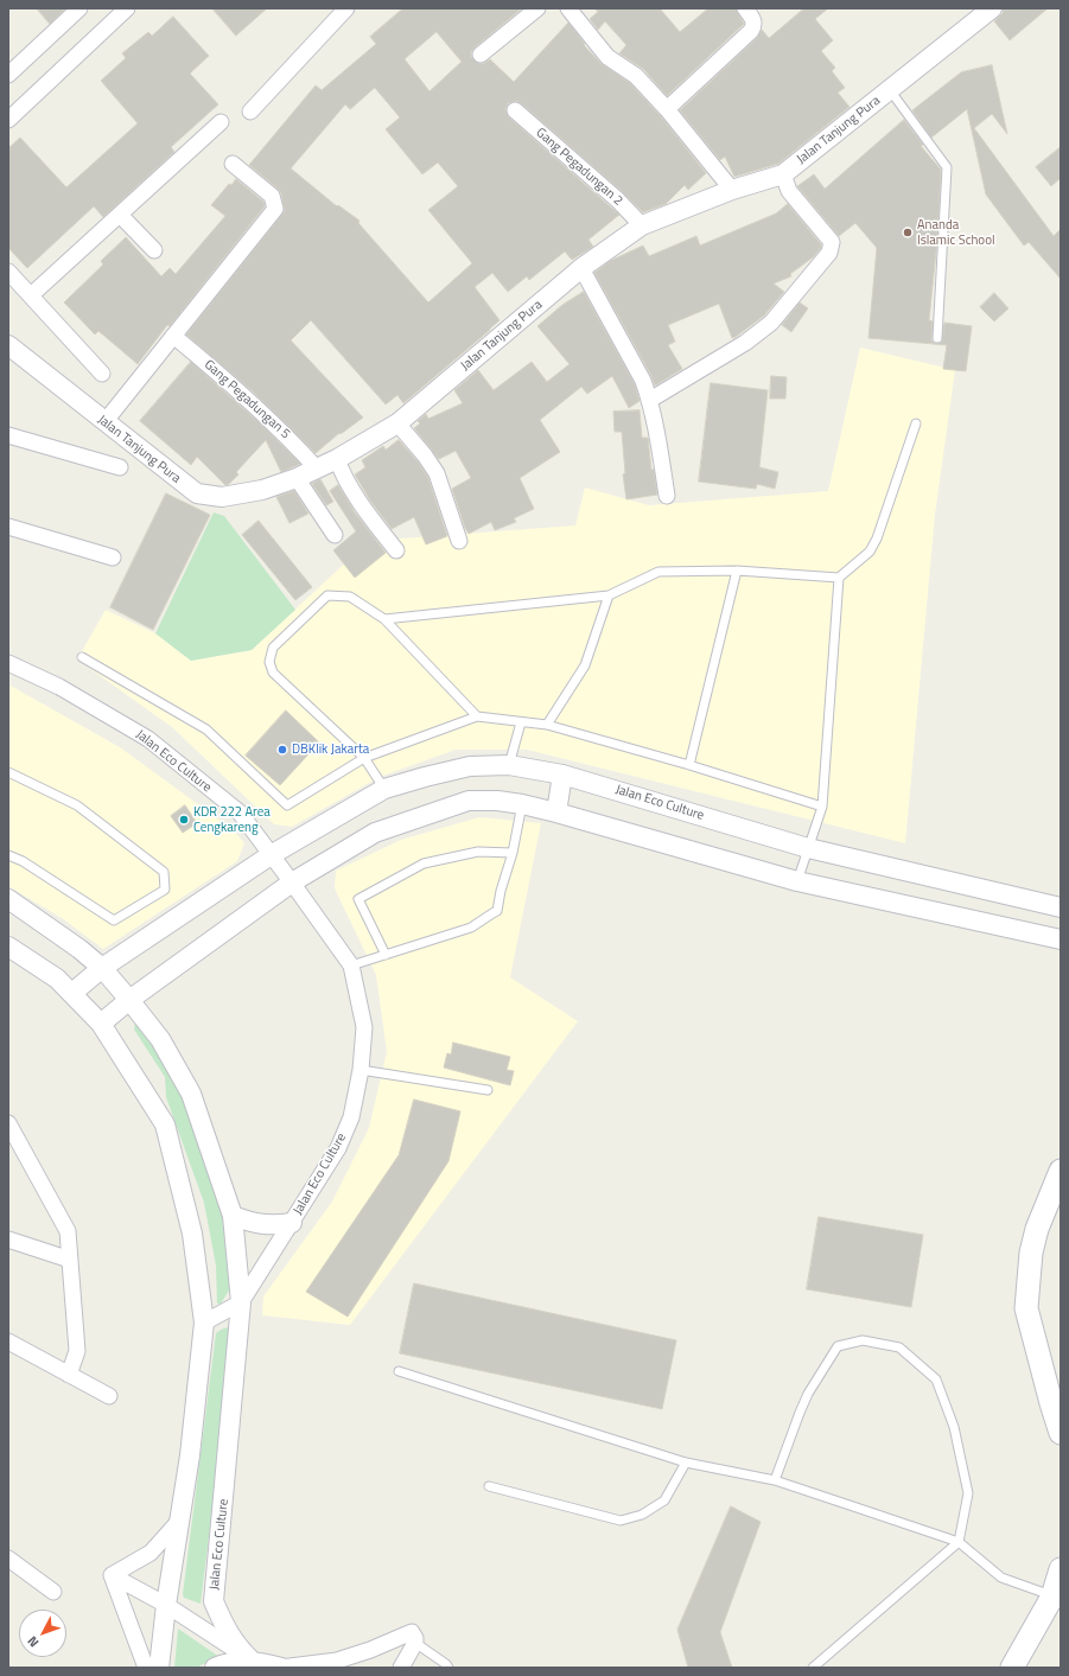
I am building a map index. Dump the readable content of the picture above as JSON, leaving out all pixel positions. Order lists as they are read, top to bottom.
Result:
{
  "streets": {
    "street": [
      "Jalan Tanjung Pura",
      "Gang Pegadungan 2",
      "Gang Pegadungan 5",
      "Jalan Eco Culture"
    ]
  },
  "crossings": [
    ["Jalan Tanjung Pura", "Gang Pegadungan 2"],
    ["Jalan Tanjung Pura", "Gang Pegadungan 5"]
  ],
  "places": ["Ananda Islamic School", "DBKlik Jakarta", "KDR 222 Area Cengkareng"],
  "north": "bottom left"
}
